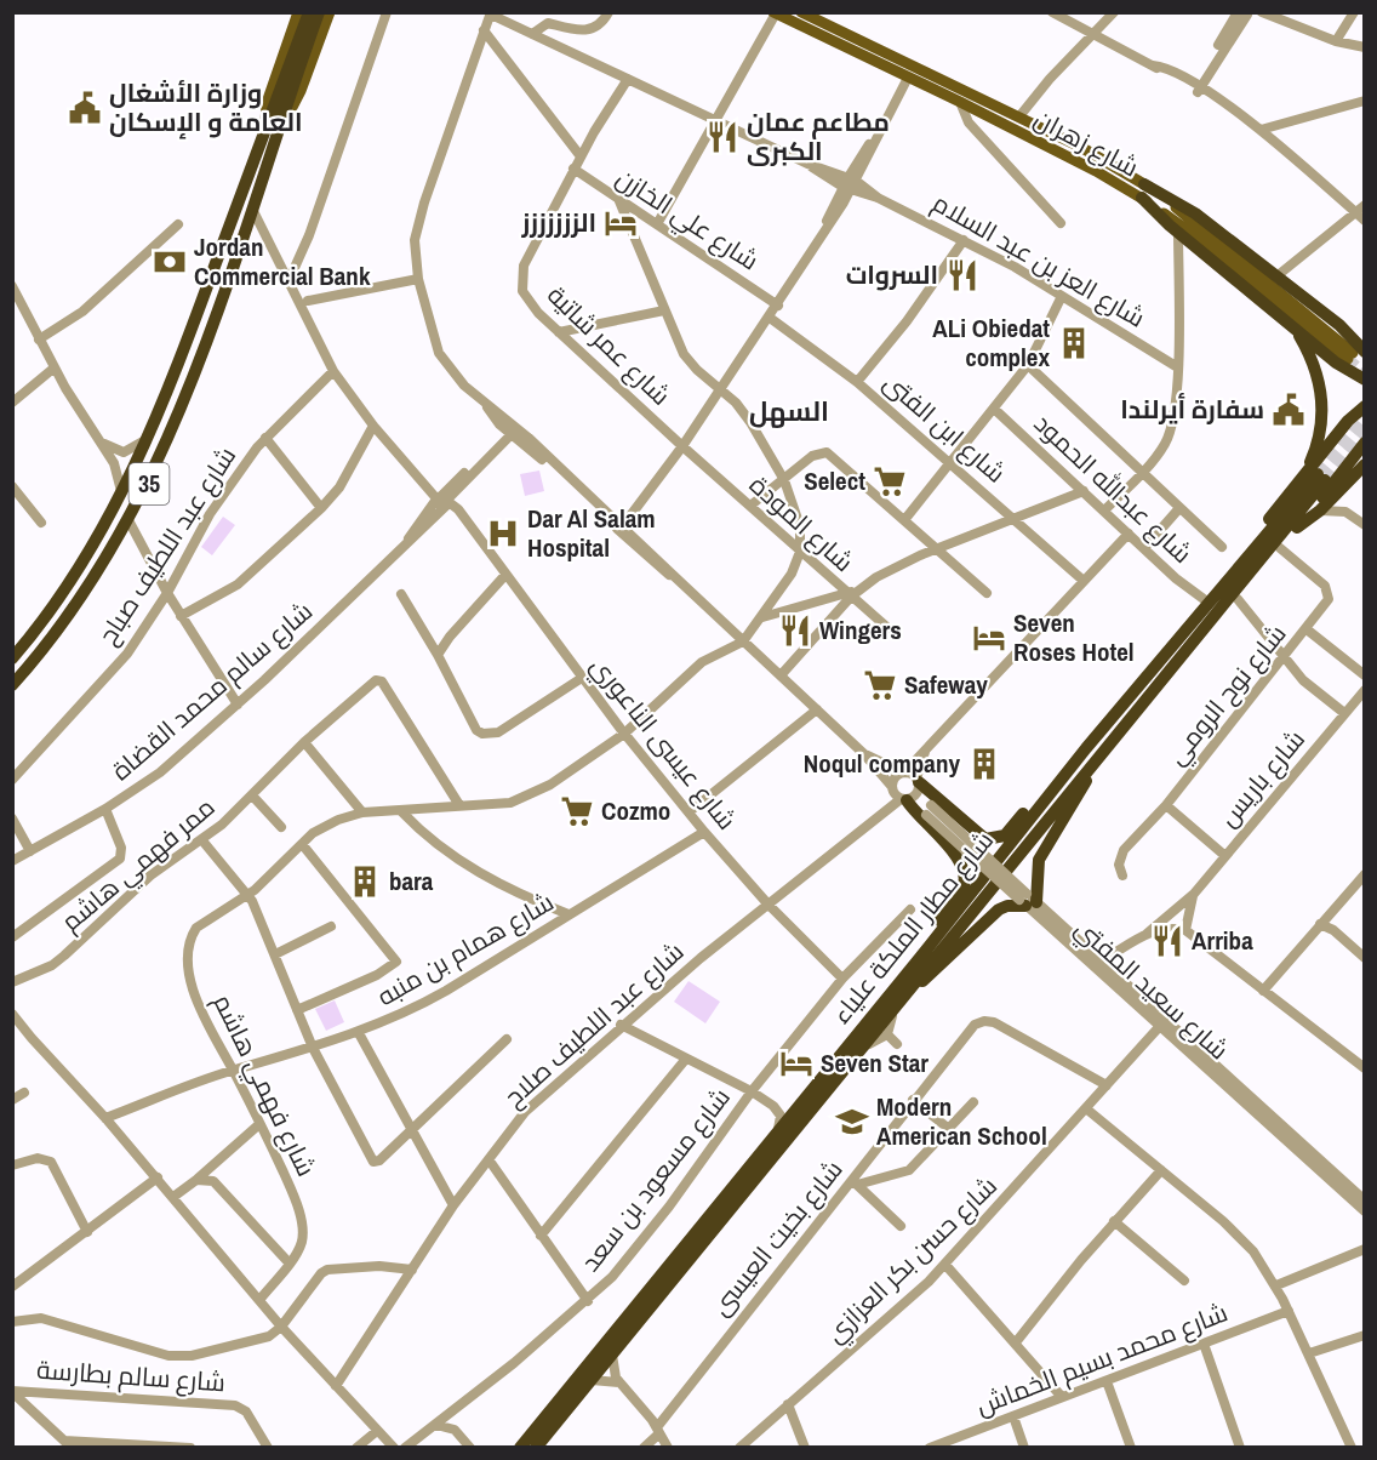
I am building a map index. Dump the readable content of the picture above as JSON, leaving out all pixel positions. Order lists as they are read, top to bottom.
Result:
{
  "streets": {
    "highway": ["35", "شارع مطار الملكة علياء"],
    "main road": ["شارع زهران"],
    "street": [
      "شارع علي الخازن",
      "شارع العز بن عبد السلام",
      "شارع عمر شاتية",
      "شارع ابن الفتى",
      "شارع عبدالله الحمود",
      "شارع المودة",
      "شارع عبد اللطيف صباح",
      "شارع سالم محمد القضاة",
      "شارع نوح الرومي",
      "شارع عيسى الناعوري",
      "شارع باريس",
      "ممر فهمي هاشم",
      "شارع همام بن منبه",
      "شارع سعيد المفتي",
      "شارع عبد اللطيف صلاح",
      "شارع فهمي هاشم",
      "شارع مسعود بن سعد",
      "شارع بخيت العيسى",
      "شارع حسن بكر العزازي",
      "شارع محمد بسيم الخماش",
      "شارع سالم بطارسة"
    ]
  },
  "crossings": [
    ["شارع علي الخازن", "شارع عمر شاتية"],
    ["شارع العز بن عبد السلام", "شارع عمر شاتية"],
    ["شارع عمر شاتية", "شارع المودة"],
    ["شارع ابن الفتى", "شارع عبد اللطيف صلاح"],
    ["35", "شارع عيسى الناعوري"],
    ["شارع عبدالله الحمود", "شارع عبد اللطيف صلاح"],
    ["شارع عبد اللطيف صباح", "شارع عيسى الناعوري"],
    ["شارع سالم محمد القضاة", "شارع عيسى الناعوري"],
    ["شارع عيسى الناعوري", "شارع همام بن منبه"],
    ["شارع عيسى الناعوري", "شارع عبد اللطيف صلاح"],
    ["شارع عيسى الناعوري", "شارع فهمي هاشم"],
    ["شارع عيسى الناعوري", "شارع مسعود بن سعد"],
    ["شارع باريس", "شارع سعيد المفتي"],
    ["شارع همام بن منبه", "شارع فهمي هاشم"],
    ["شارع سعيد المفتي", "شارع عبد اللطيف صلاح"],
    ["شارع سعيد المفتي", "شارع حسن بكر العزازي"],
    ["شارع بخيت العيسى", "شارع حسن بكر العزازي"]
  ],
  "districts": ["السهل"],
  "places": {
    "public building": ["وزارة الأشغال العامة و الإسكان", "سفارة أيرلندا"],
    "restaurant": [
      "مطاعم عمان الكبرى",
      "السروات",
      "Wingers",
      "Arriba"
    ],
    "hotel": ["الززززززز", "Seven Roses Hotel", "Seven Star"],
    "bank": ["Jordan Commercial Bank"],
    "building": ["ALi Obiedat complex", "Noqul company", "bara"],
    "supermarket": ["Select", "Safeway", "Cozmo"],
    "hospital": ["Dar Al Salam Hospital"],
    "school or university": ["Modern American School"]
  }
}
